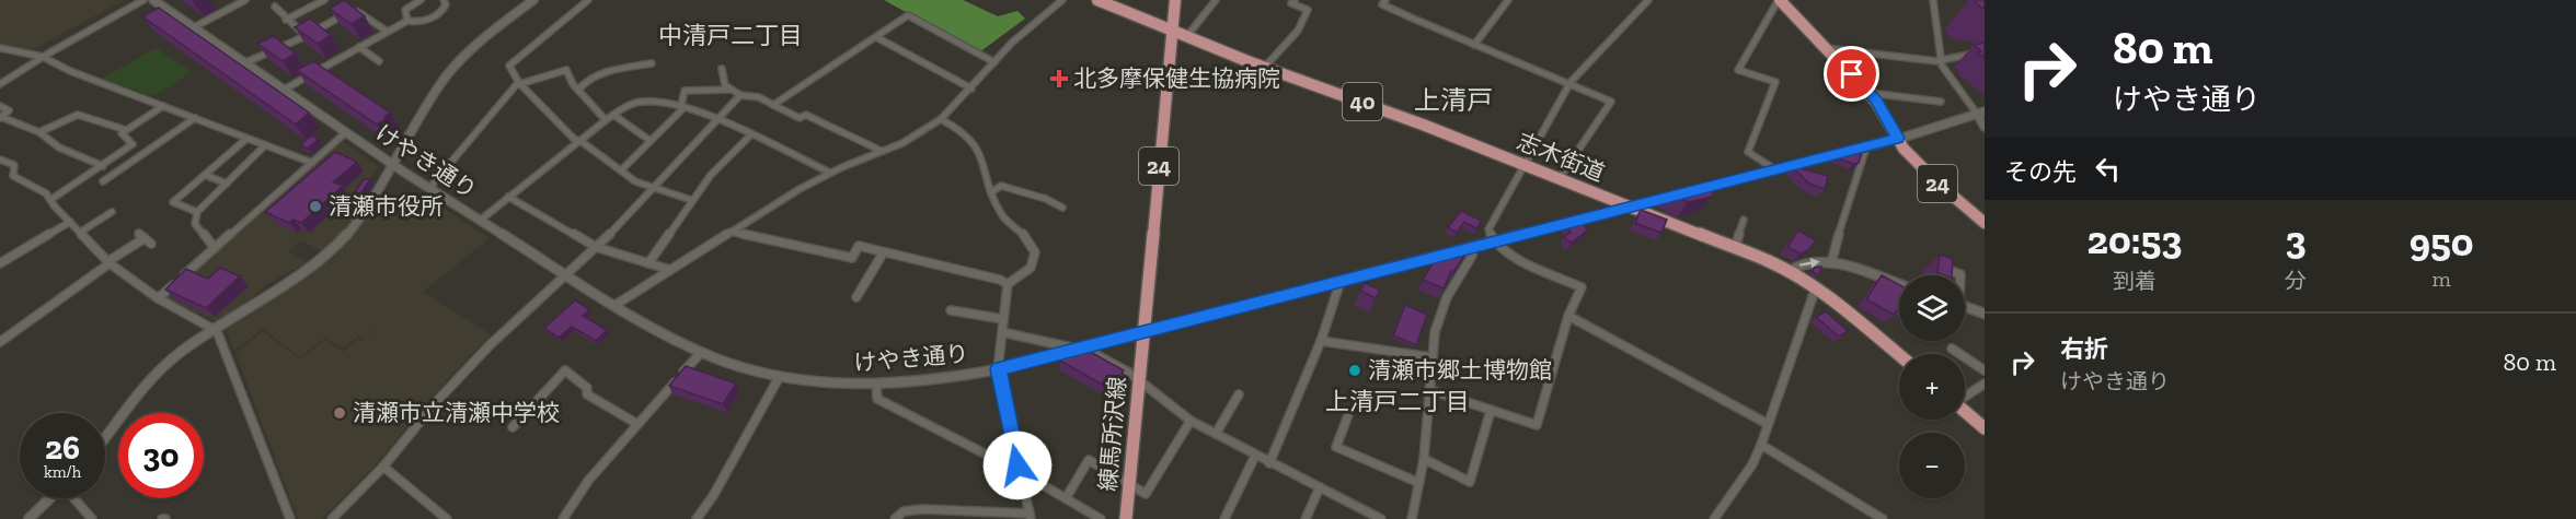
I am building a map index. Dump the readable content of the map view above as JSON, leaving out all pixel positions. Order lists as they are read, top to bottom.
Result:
{
  "streets": {
    "main road": [
      "40",
      "志木街道",
      "24",
      "練馬所沢線"
    ],
    "street": ["けやき通り"]
  },
  "crossings": [
    ["志木街道", "けやき通り"],
    ["志木街道", "練馬所沢線"],
    ["けやき通り", "練馬所沢線"]
  ],
  "districts": ["中清戸二丁目", "上清戸", "上清戸二丁目"],
  "places": {
    "health": ["北多摩保健生協病院"],
    "other": ["清瀬市役所", "清瀬市郷土博物館", "清瀬市立清瀬中学校"]
  },
  "page": {
    "turn": ["80 m", "けやき通り"],
    "then": "その先",
    "eta": [
      "20:53",
      "到着",
      "3",
      "分",
      "950",
      "m"
    ],
    "map_buttons": ["+", "−"],
    "list": [
      {
        "name": "右折",
        "note": "けやき通り",
        "value": "80 m"
      }
    ],
    "speed": "26 km/h",
    "limit": "30"
  }
}
